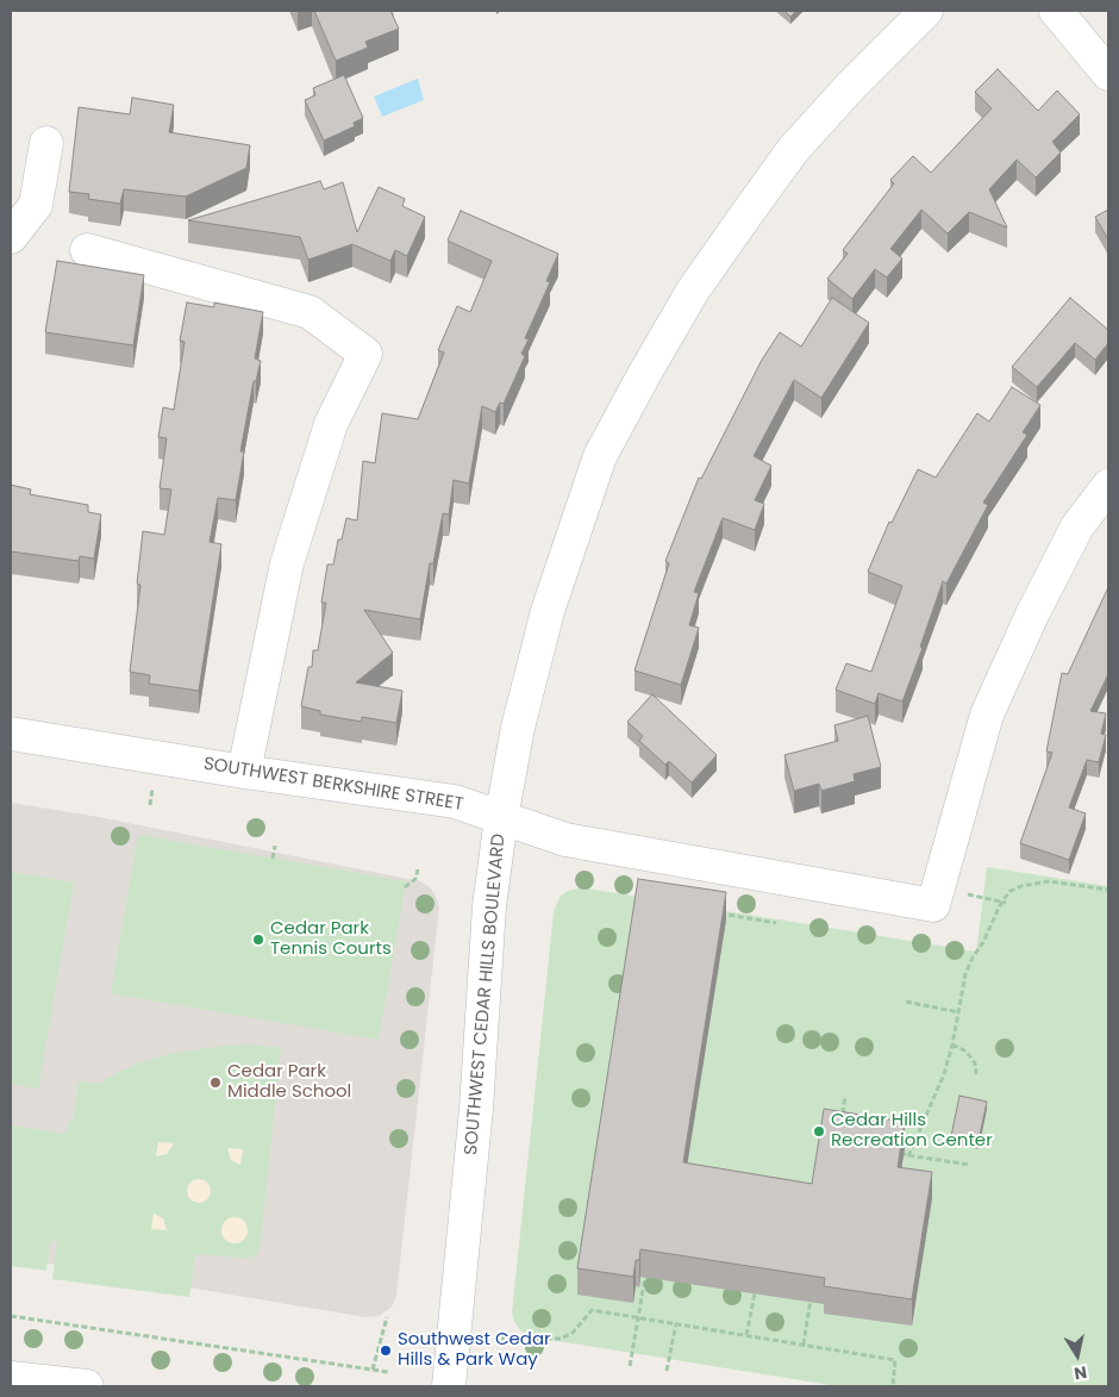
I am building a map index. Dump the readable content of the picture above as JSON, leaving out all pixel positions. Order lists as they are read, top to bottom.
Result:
{
  "streets": {
    "street": ["SOUTHWEST BERKSHIRE STREET", "SOUTHWEST CEDAR HILLS BOULEVARD"]
  },
  "crossings": [
    ["SOUTHWEST BERKSHIRE STREET", "SOUTHWEST CEDAR HILLS BOULEVARD"]
  ],
  "places": [
    "Cedar Park Tennis Courts",
    "Cedar Park Middle School",
    "Cedar Hills Recreation Center",
    "Southwest Cedar Hills & Park Way"
  ],
  "north": "bottom"
}
